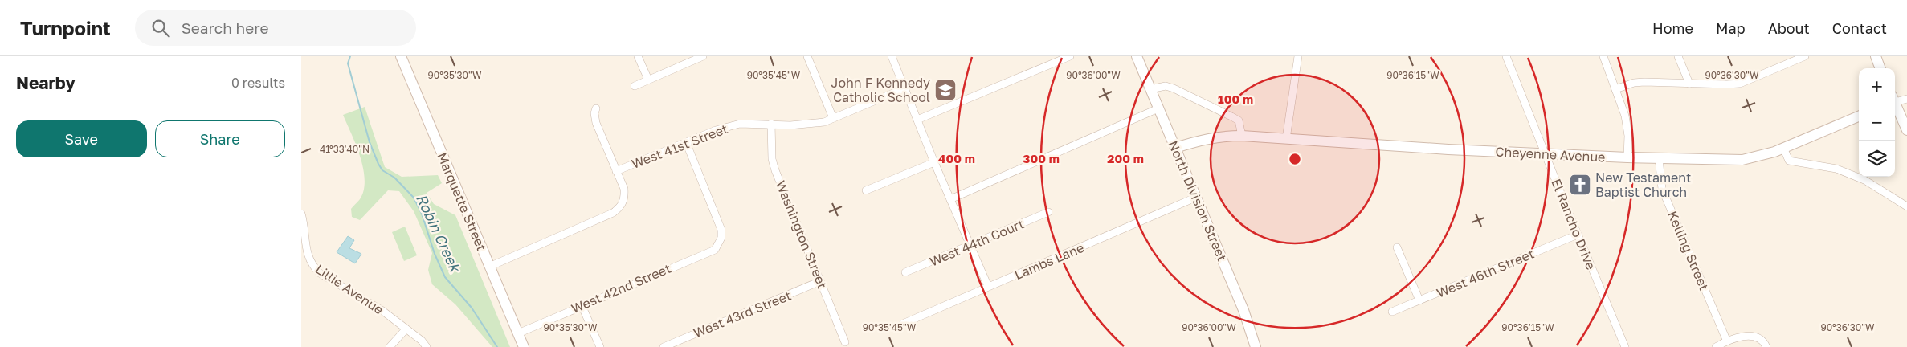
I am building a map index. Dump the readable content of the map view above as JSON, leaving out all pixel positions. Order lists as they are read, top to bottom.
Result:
{
  "streets": {
    "street": [
      "West 41st Street",
      "Cheyenne Avenue",
      "North Division Street",
      "Marquette Street",
      "El Rancho Drive",
      "Washington Street",
      "West 44th Court",
      "Kelling Street",
      "Lambs Lane",
      "West 46th Street",
      "West 42nd Street",
      "Lillie Avenue",
      "West 43rd Street"
    ]
  },
  "crossings": [
    ["West 41st Street", "Washington Street"],
    ["West 41st Street", "West 42nd Street"],
    ["Cheyenne Avenue", "North Division Street"],
    ["Cheyenne Avenue", "El Rancho Drive"],
    ["Cheyenne Avenue", "Kelling Street"],
    ["North Division Street", "Lambs Lane"],
    ["Marquette Street", "West 42nd Street"],
    ["El Rancho Drive", "West 46th Street"],
    ["Washington Street", "West 43rd Street"]
  ],
  "water": ["Robin Creek"],
  "places": {
    "school or university": ["John F Kennedy Catholic School"],
    "church": ["New Testament Baptist Church"]
  },
  "page": {
    "header": "Turnpoint",
    "search": "Search here",
    "nav": [
      "Home",
      "Map",
      "About",
      "Contact"
    ],
    "heading": ["Nearby", "0 results"],
    "map_buttons": ["+", "−"],
    "buttons": ["Save", "Share"]
  },
  "coordinates": [
    "90°35'30\"W",
    "90°35'45\"W",
    "90°36'00\"W",
    "90°36'15\"W",
    "90°36'30\"W",
    "41°33'40\"N"
  ],
  "rings": [
    "100 m",
    "200 m",
    "300 m",
    "400 m"
  ]
}
